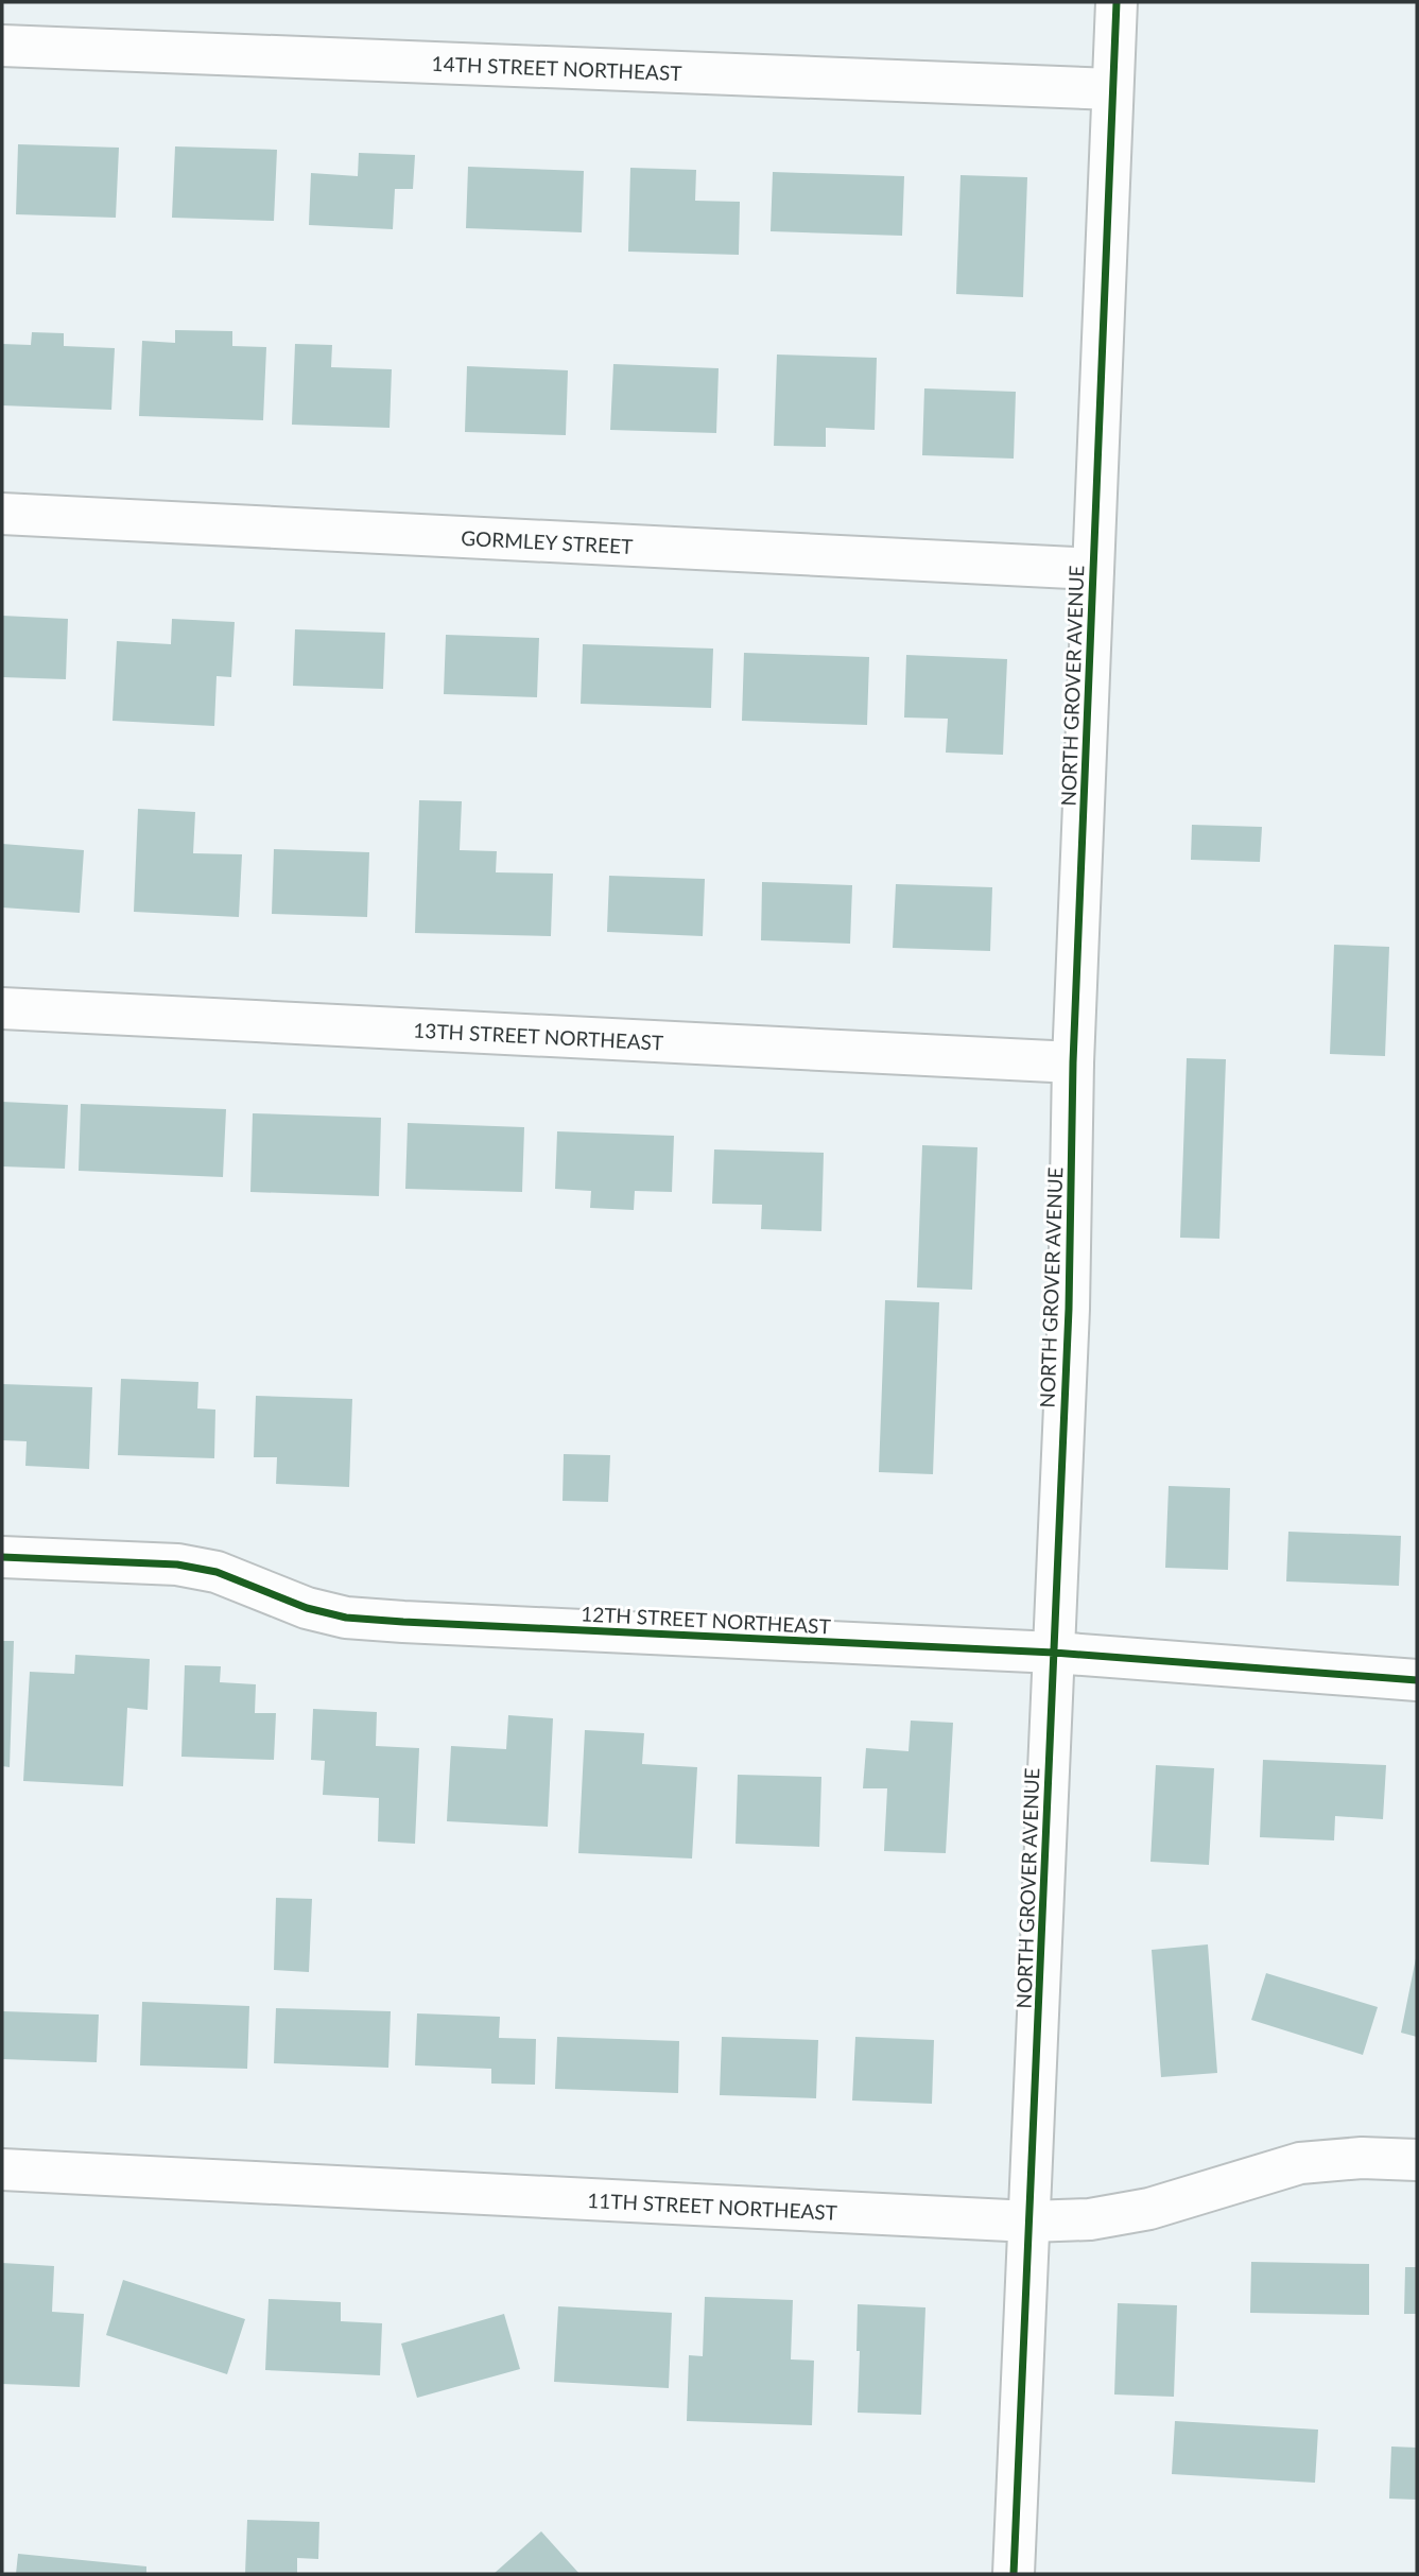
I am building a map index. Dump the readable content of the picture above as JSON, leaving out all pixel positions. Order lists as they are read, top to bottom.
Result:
{
  "streets": {
    "street": [
      "14TH STREET NORTHEAST",
      "GORMLEY STREET",
      "NORTH GROVER AVENUE",
      "13TH STREET NORTHEAST",
      "12TH STREET NORTHEAST",
      "11TH STREET NORTHEAST"
    ]
  },
  "crossings": [
    ["14TH STREET NORTHEAST", "NORTH GROVER AVENUE"],
    ["GORMLEY STREET", "NORTH GROVER AVENUE"],
    ["NORTH GROVER AVENUE", "13TH STREET NORTHEAST"],
    ["NORTH GROVER AVENUE", "12TH STREET NORTHEAST"],
    ["NORTH GROVER AVENUE", "11TH STREET NORTHEAST"]
  ]
}
